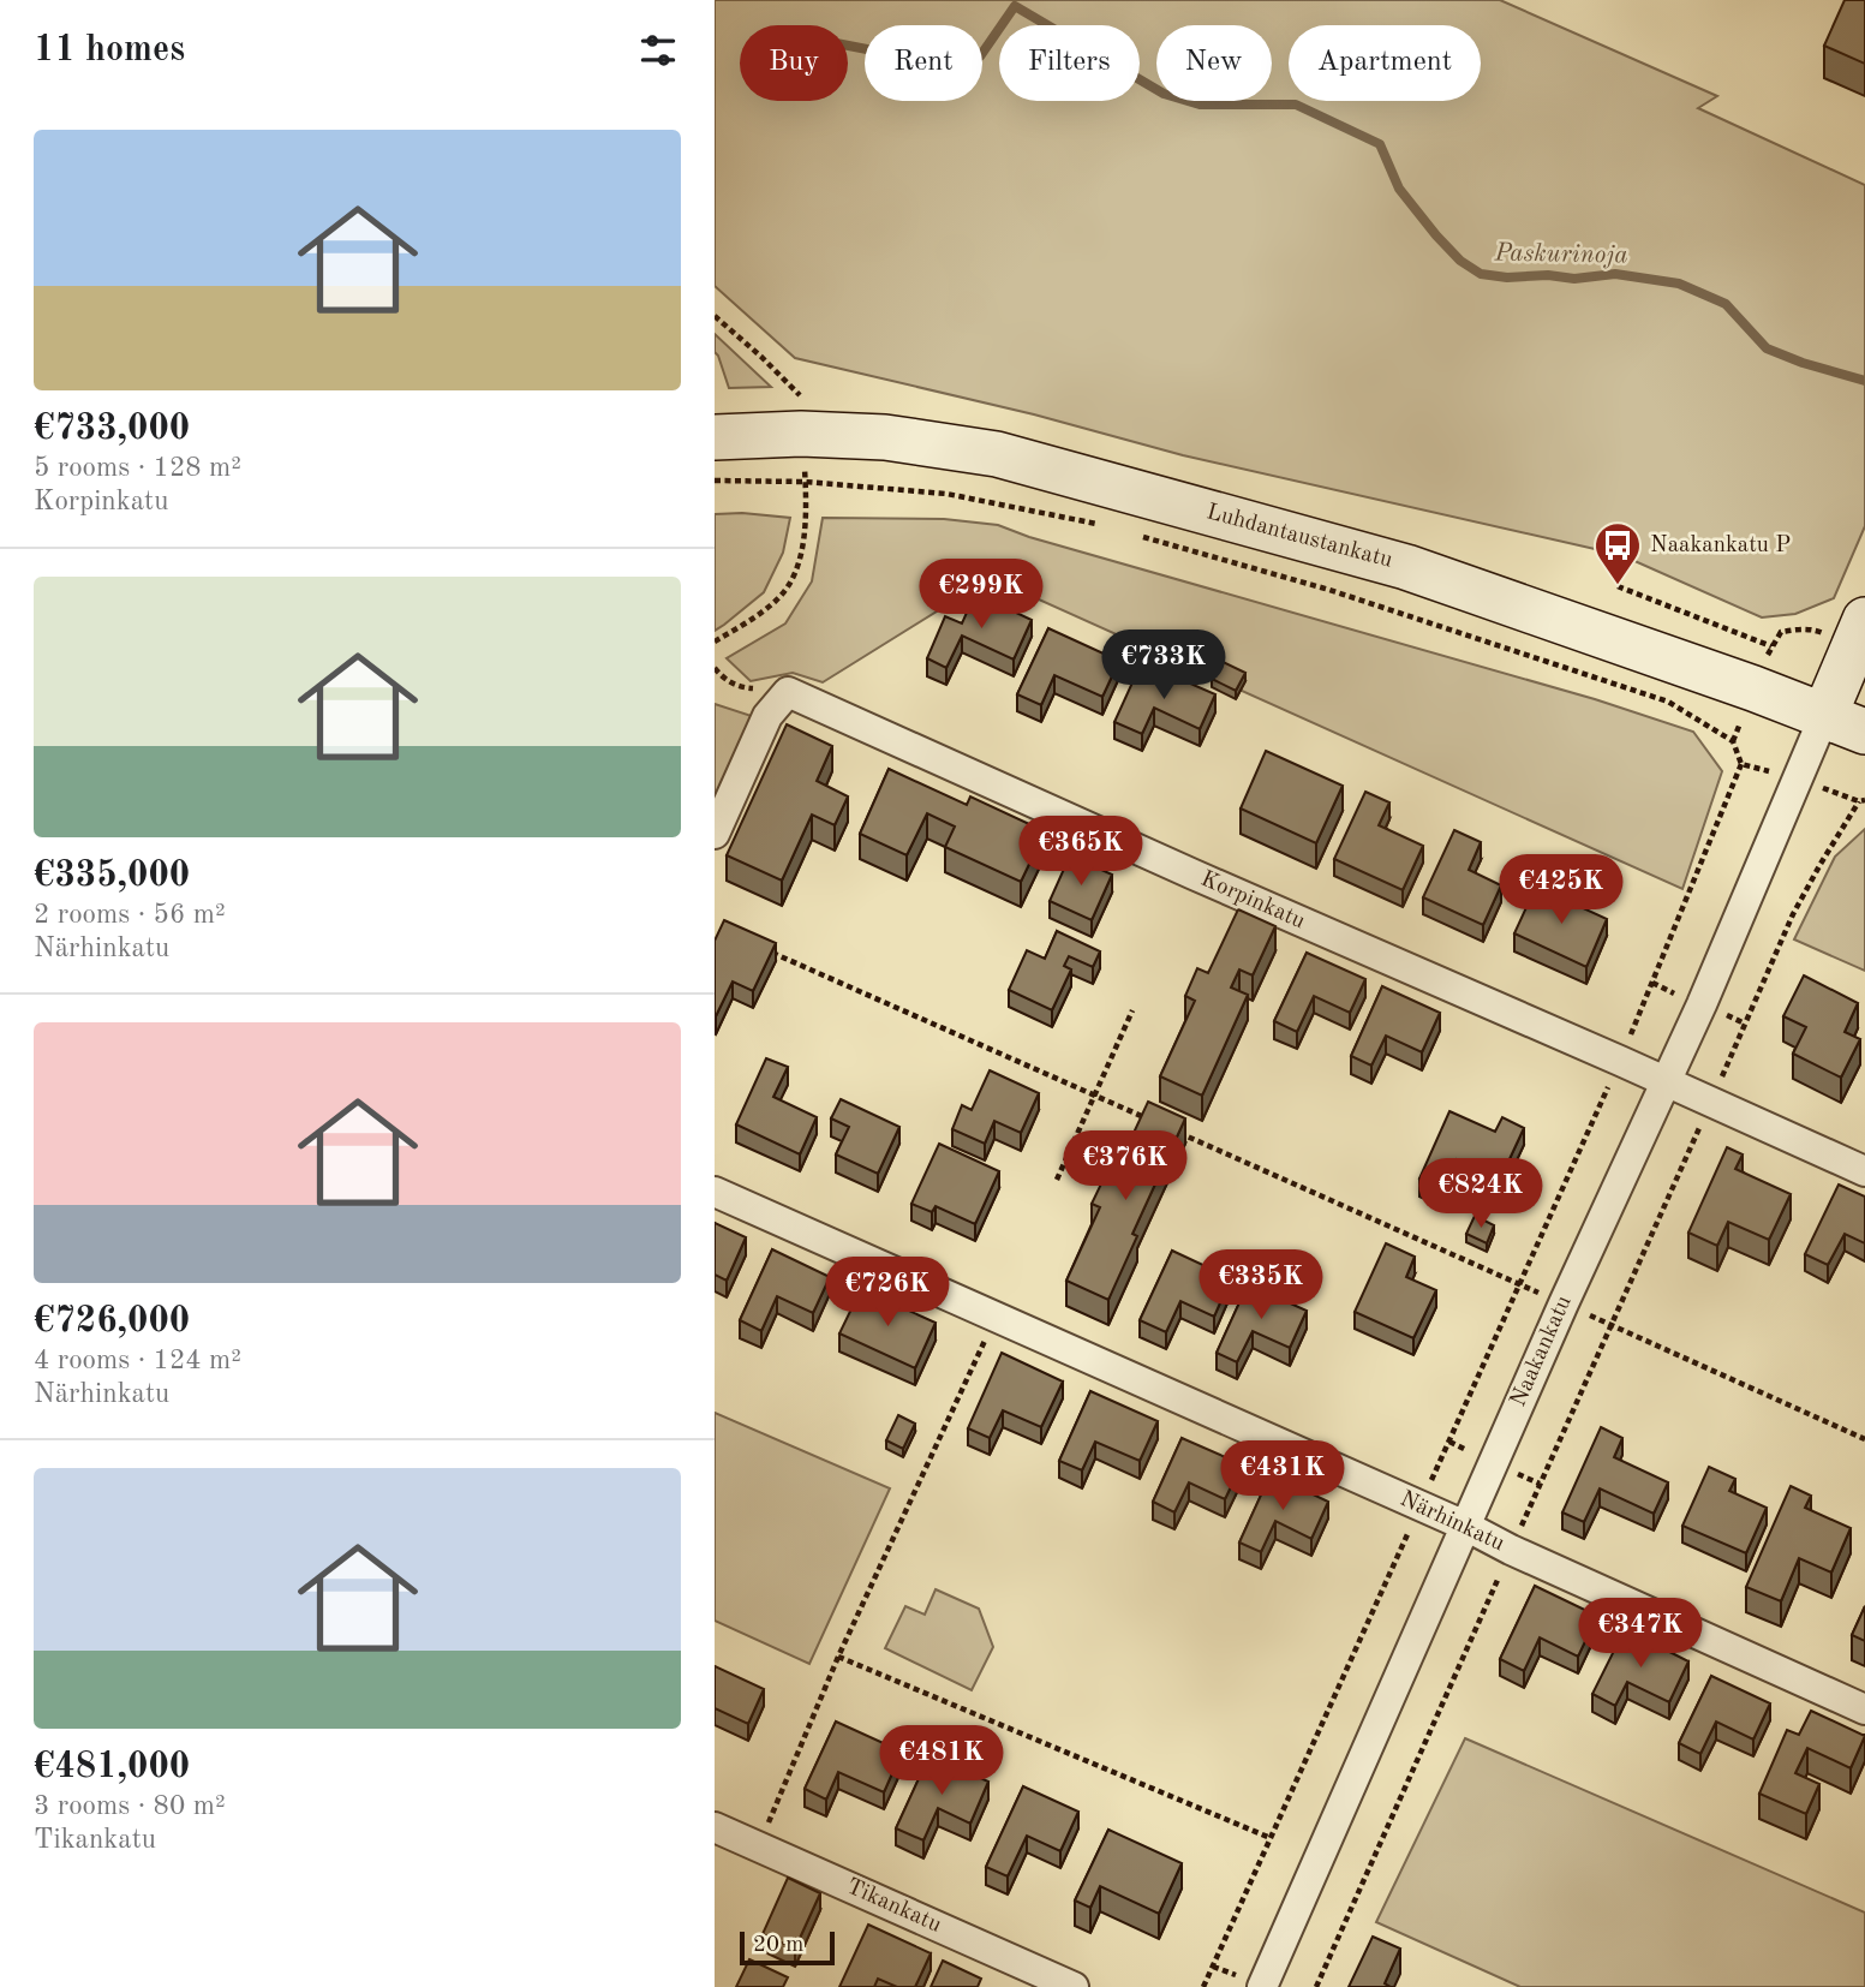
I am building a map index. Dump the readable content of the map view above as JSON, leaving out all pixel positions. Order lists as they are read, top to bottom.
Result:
{
  "streets": {
    "street": [
      "Luhdantaustankatu",
      "Korpinkatu",
      "Naakankatu",
      "Närhinkatu",
      "Tikankatu"
    ]
  },
  "crossings": [
    ["Luhdantaustankatu", "Naakankatu"],
    ["Korpinkatu", "Naakankatu"],
    ["Naakankatu", "Närhinkatu"]
  ],
  "water": ["Paskurinoja"],
  "places": {
    "bus stop": ["Naakankatu P"]
  },
  "scale_bar": "20 m",
  "page": {
    "heading": "11 homes",
    "chip": [
      "Buy",
      "Rent",
      "Filters",
      "New",
      "Apartment"
    ],
    "list": [
      {
        "name": "€733,000",
        "note": "5 rooms · 128 m² · Korpinkatu"
      },
      {
        "name": "€335,000",
        "note": "2 rooms · 56 m² · Närhinkatu"
      },
      {
        "name": "€726,000",
        "note": "4 rooms · 124 m² · Närhinkatu"
      },
      {
        "name": "€481,000",
        "note": "3 rooms · 80 m² · Tikankatu"
      }
    ],
    "price": [
      "€299K",
      "€733K",
      "€365K",
      "€425K",
      "€376K",
      "€824K",
      "€335K",
      "€726K",
      "€431K",
      "€347K",
      "€481K"
    ],
    "scale": "20 m"
  }
}
